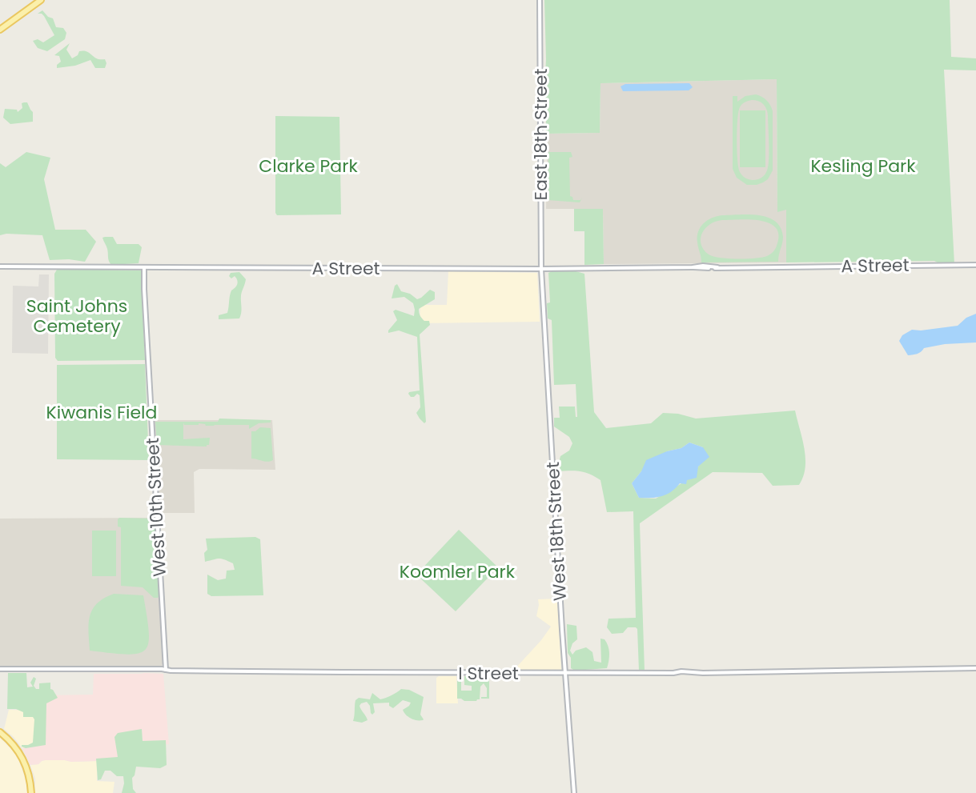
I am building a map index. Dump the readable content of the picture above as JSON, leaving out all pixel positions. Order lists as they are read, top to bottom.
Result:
{
  "streets": {
    "street": [
      "East 18th Street",
      "A Street",
      "West 10th Street",
      "West 18th Street",
      "I Street"
    ]
  },
  "crossings": [
    ["East 18th Street", "A Street"],
    ["East 18th Street", "West 18th Street"],
    ["A Street", "West 10th Street"],
    ["A Street", "West 18th Street"],
    ["West 10th Street", "I Street"],
    ["West 18th Street", "I Street"]
  ],
  "parks": [
    "Clarke Park",
    "Kesling Park",
    "Saint Johns Cemetery",
    "Kiwanis Field",
    "Koomler Park"
  ]
}
